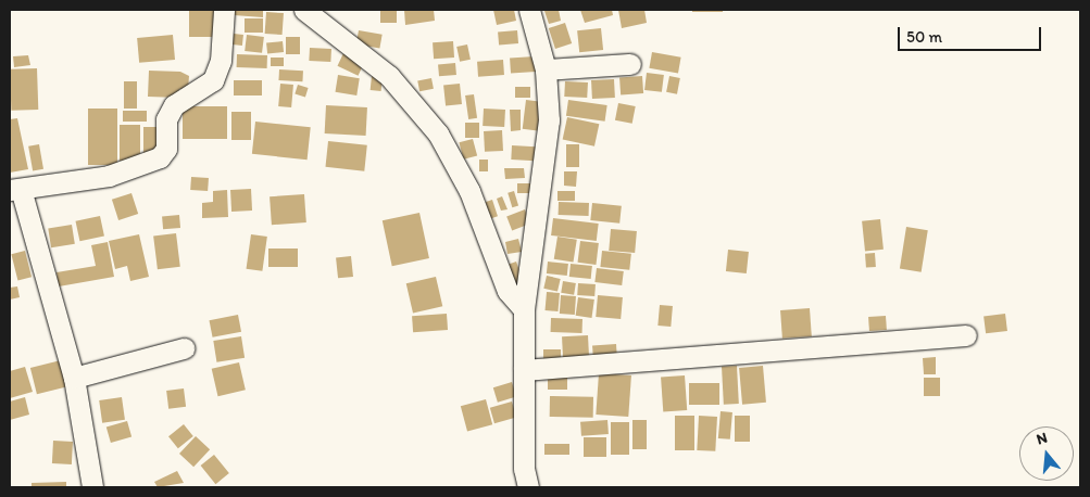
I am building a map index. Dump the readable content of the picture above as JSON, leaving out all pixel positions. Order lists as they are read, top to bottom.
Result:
{
  "scale_bar": "50 m",
  "north": "top"
}
